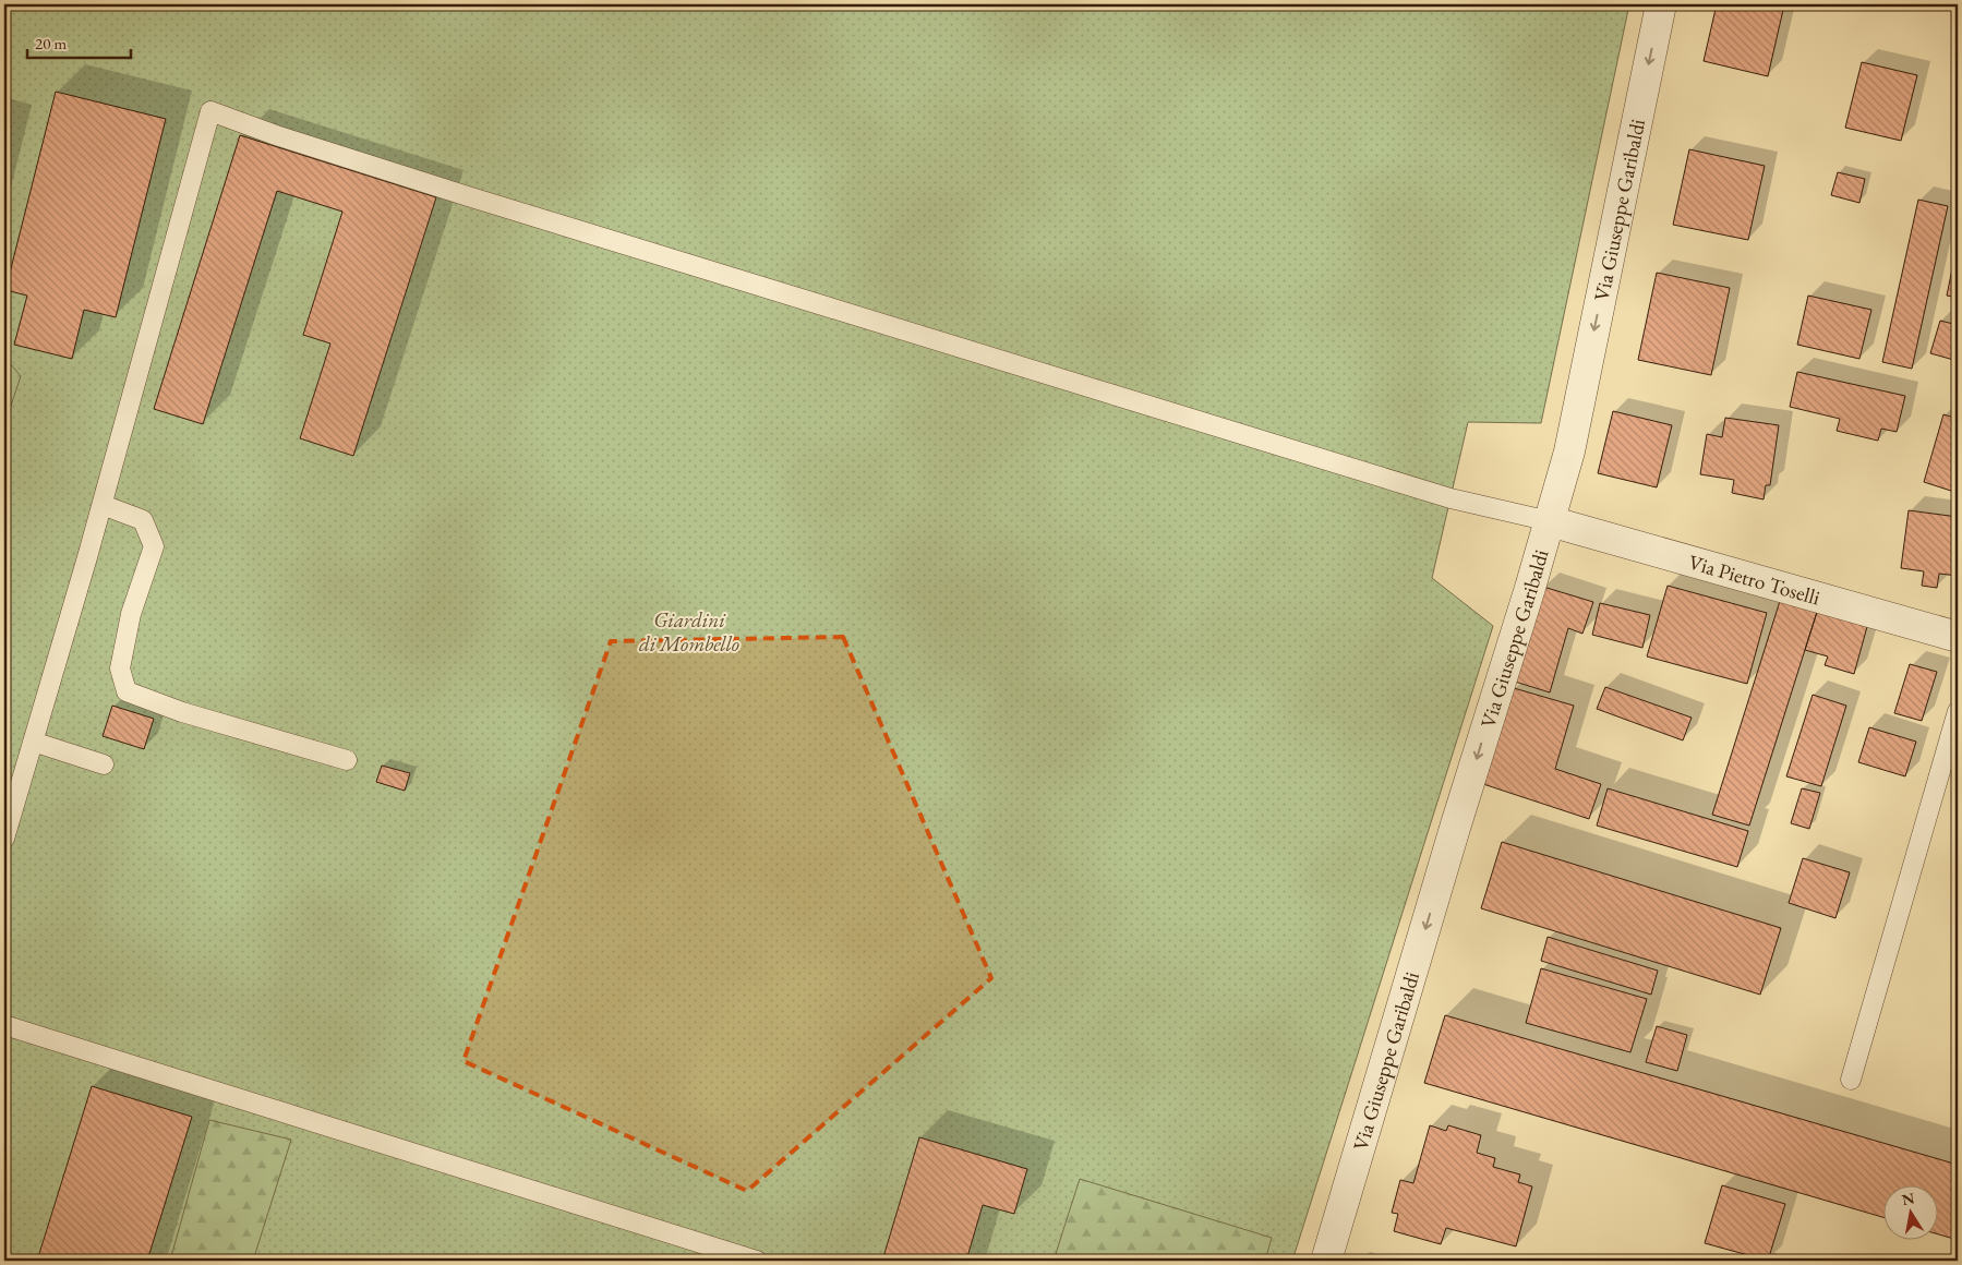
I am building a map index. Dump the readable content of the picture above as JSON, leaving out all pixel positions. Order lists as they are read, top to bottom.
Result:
{
  "streets": {
    "street": ["Via Giuseppe Garibaldi", "Via Pietro Toselli"]
  },
  "crossings": [
    ["Via Giuseppe Garibaldi", "Via Pietro Toselli"]
  ],
  "one_way": ["Via Giuseppe Garibaldi"],
  "parks": ["Giardini di Mombello"],
  "scale_bar": "20 m",
  "north": "top"
}
